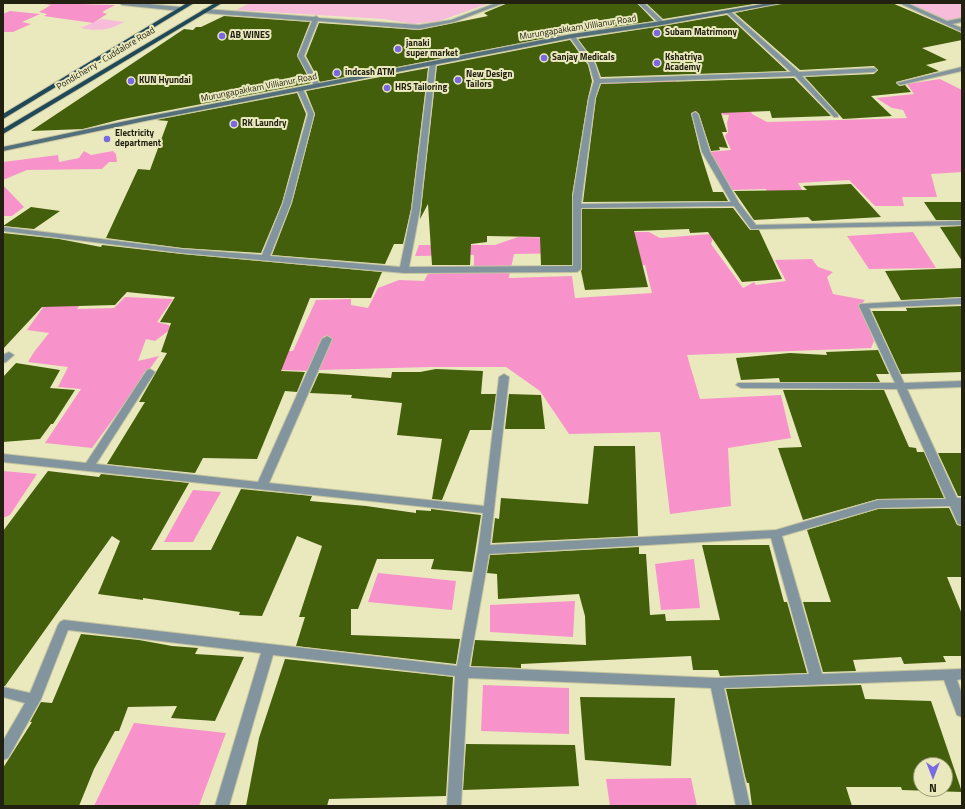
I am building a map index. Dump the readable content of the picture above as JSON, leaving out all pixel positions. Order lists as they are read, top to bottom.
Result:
{
  "streets": {
    "highway": ["Pondicherry - Cuddalore Road"],
    "main road": ["Murungapakkam Villianur Road"]
  },
  "places": [
    "Subam Matrimony",
    "AB WINES",
    "janaki super market",
    "Sanjay Medicals",
    "Kshatriya Academy",
    "indcash ATM",
    "New Design Tailors",
    "KUN Hyundai",
    "HRS Tailoring",
    "RK Laundry",
    "Electricity department"
  ],
  "north": "bottom"
}
